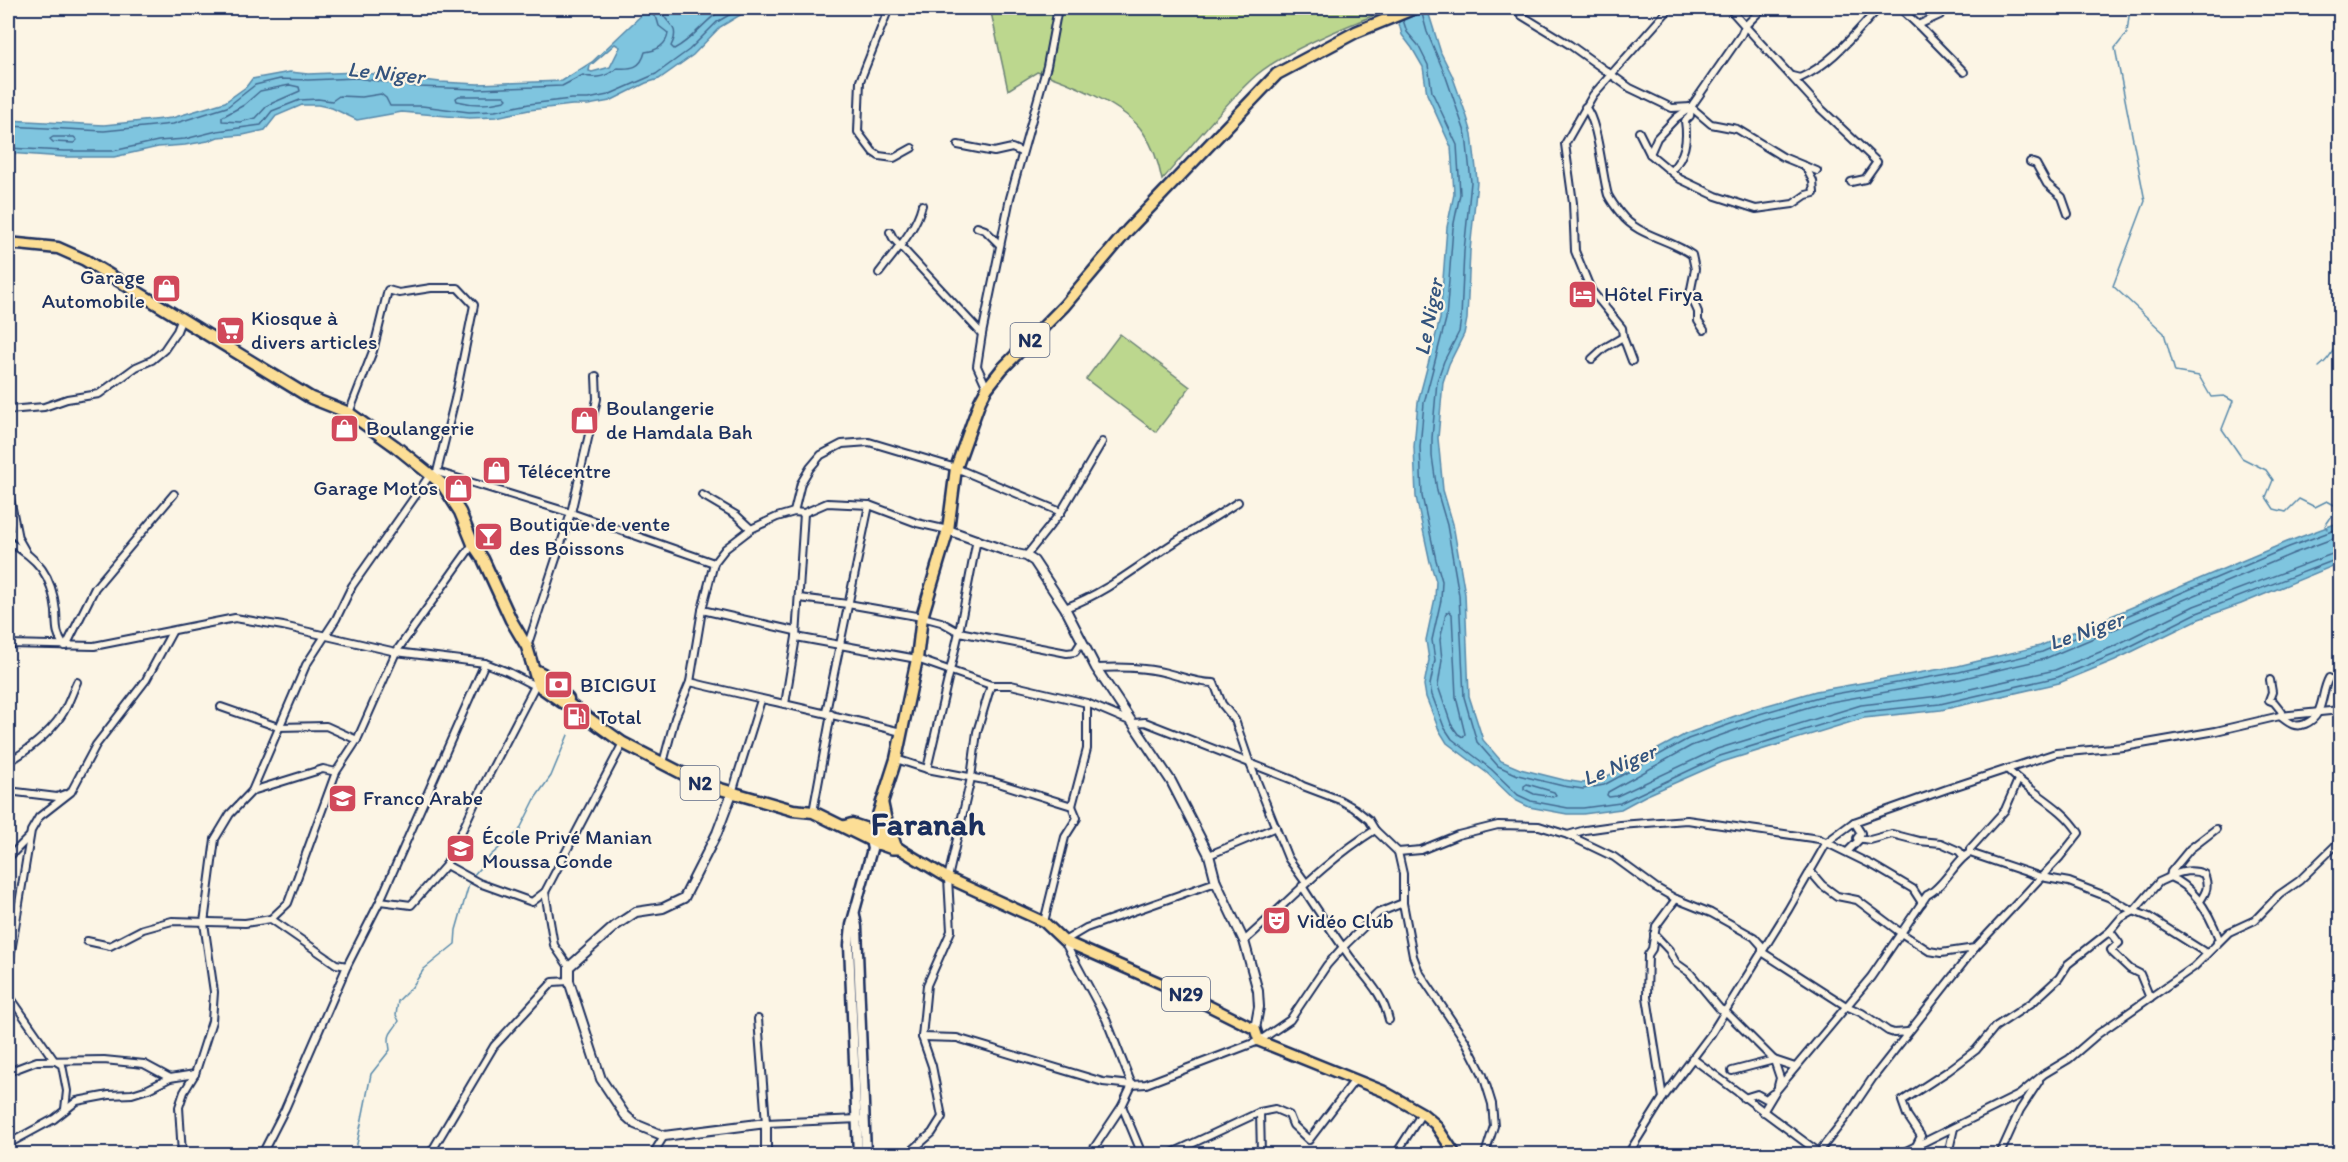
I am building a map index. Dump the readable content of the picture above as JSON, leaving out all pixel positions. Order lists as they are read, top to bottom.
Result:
{
  "streets": {
    "highway": ["N2"],
    "main road": ["N29"]
  },
  "crossings": [
    ["N2", "N29"]
  ],
  "districts": ["Faranah"],
  "water": ["Le Niger"],
  "places": {
    "shop": [
      "Garage Automobile",
      "Boulangerie de Hamdala Bah",
      "Boulangerie",
      "Télécentre",
      "Garage Motos"
    ],
    "hotel": ["Hôtel Firya"],
    "supermarket": ["Kiosque à divers articles"],
    "bar": ["Boutique de vente des Boissons"],
    "bank": ["BICIGUI"],
    "fuel station": ["Total"],
    "school or university": ["Franco Arabe", "École Privé Manian Moussa Conde"],
    "theatre": ["Vidéo Club"]
  }
}
